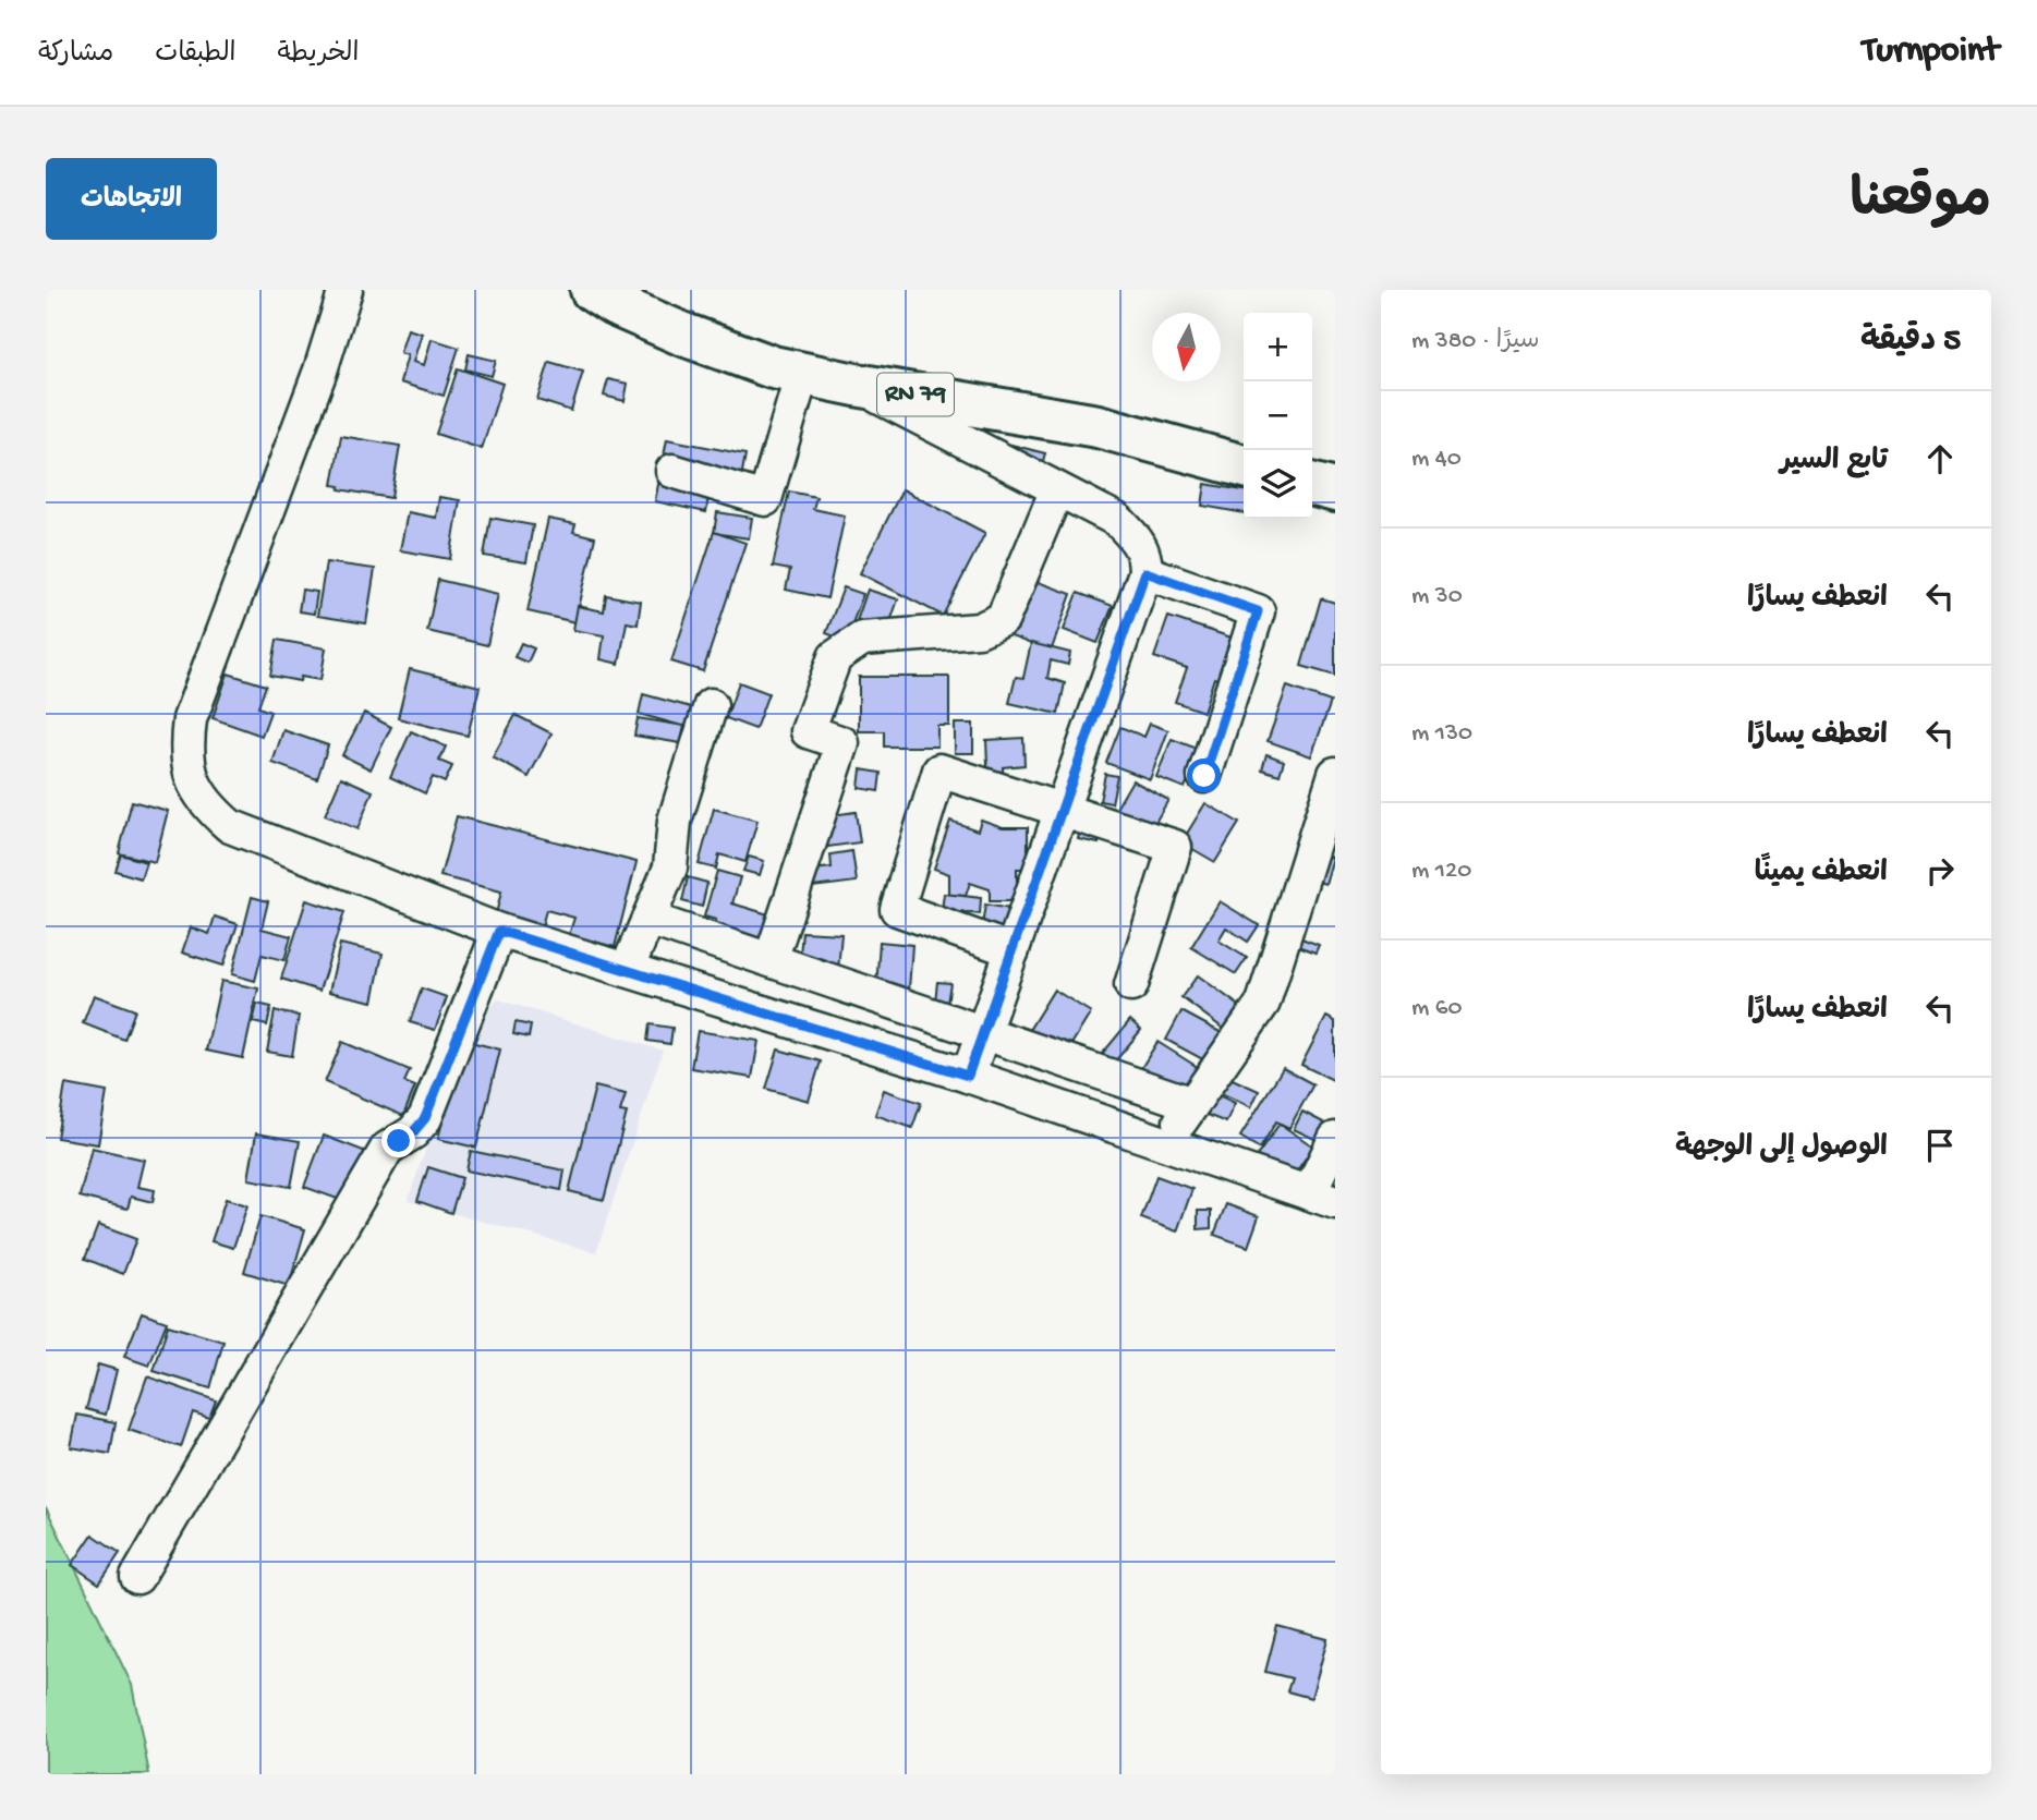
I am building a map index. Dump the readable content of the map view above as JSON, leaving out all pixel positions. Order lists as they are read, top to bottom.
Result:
{
  "streets": {
    "main road": ["RN 79"]
  },
  "north": "bottom",
  "page": {
    "header": "Turnpoint",
    "nav": ["الخريطة", "الطبقات", "مشاركة"],
    "title": "موقعنا",
    "buttons": "الاتجاهات",
    "heading": ["5 دقيقة", "سيرًا · 380 m"],
    "map_buttons": ["+", "−"],
    "list": [
      ["تابع السير", "40 m"],
      ["انعطف يسارًا", "30 m"],
      ["انعطف يسارًا", "130 m"],
      ["انعطف يمينًا", "120 m"],
      ["انعطف يسارًا", "60 m"],
      "الوصول إلى الوجهة"
    ]
  }
}
